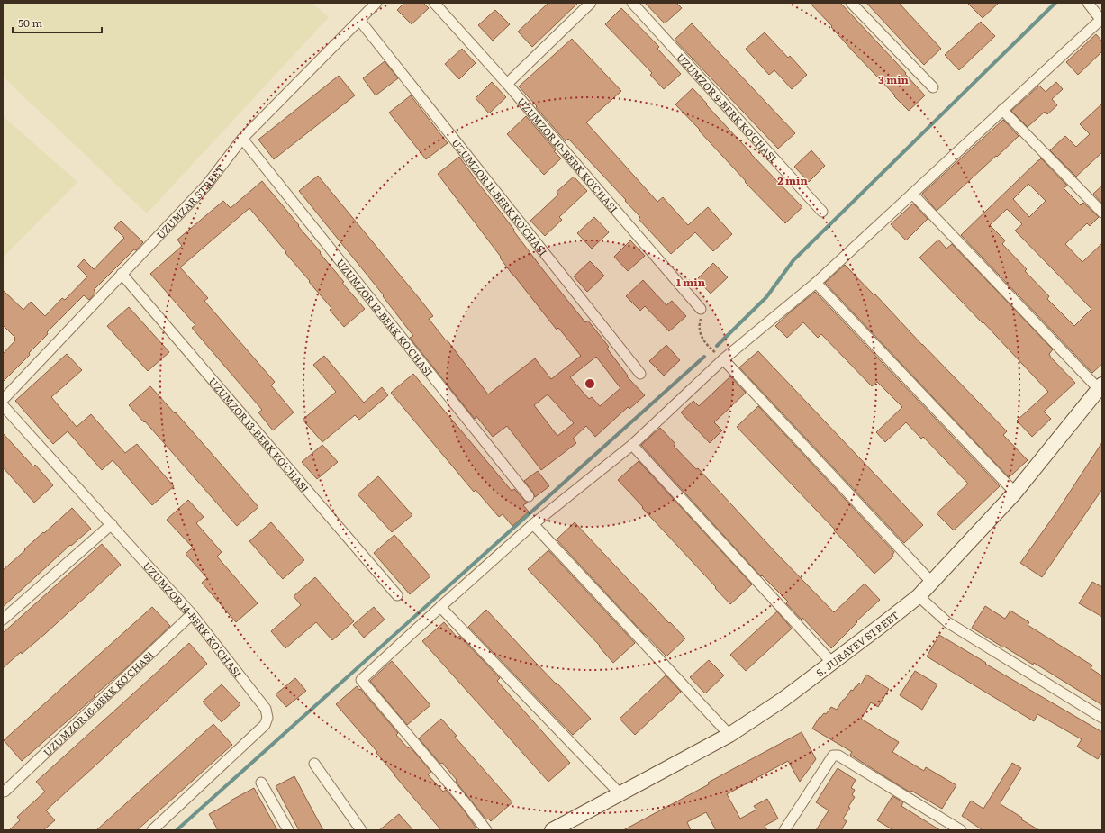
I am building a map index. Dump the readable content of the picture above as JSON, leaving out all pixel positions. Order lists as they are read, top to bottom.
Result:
{
  "streets": {
    "street": [
      "UZUMZOR 9-BERK KO'CHASI",
      "UZUMZOR 10-BERK KO'CHASI",
      "UZUMZOR 11-BERK KO'CHASI",
      "UZUMZAR STREET",
      "UZUMZOR 12-BERK KO'CHASI",
      "UZUMZOR 13-BERK KO'CHASI",
      "UZUMZOR 14-BERK KO'CHASI",
      "S. JURAYEV STREET",
      "UZUMZOR 16-BERK KO'CHASI"
    ]
  },
  "crossings": [
    ["UZUMZOR 11-BERK KO'CHASI", "UZUMZAR STREET"],
    ["UZUMZAR STREET", "UZUMZOR 12-BERK KO'CHASI"],
    ["UZUMZAR STREET", "UZUMZOR 13-BERK KO'CHASI"],
    ["UZUMZOR 14-BERK KO'CHASI", "UZUMZOR 16-BERK KO'CHASI"]
  ],
  "scale_bar": "50 m",
  "rings": ["3 min", "2 min", "1 min"]
}
